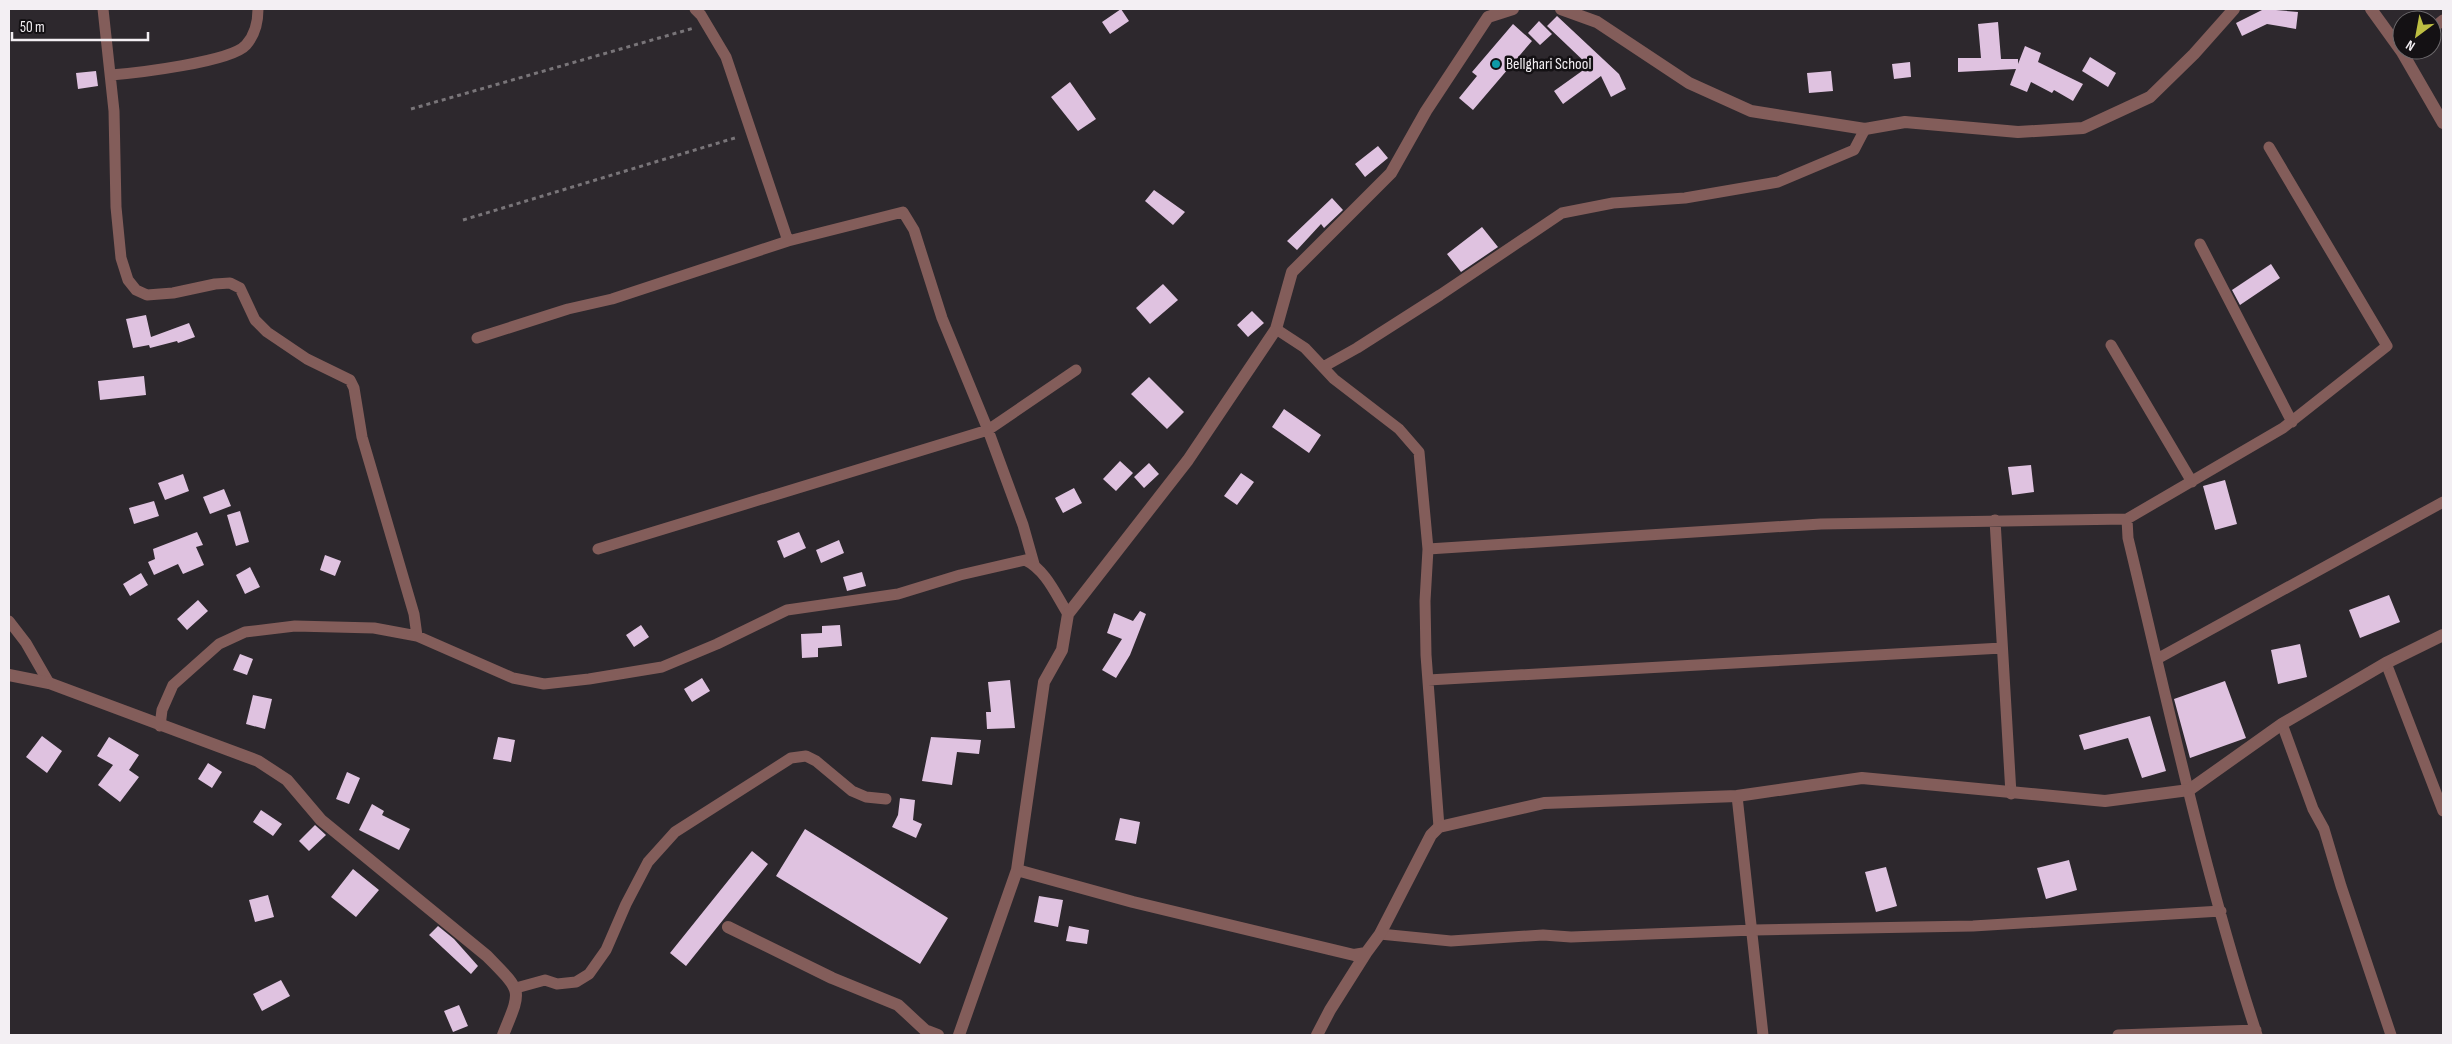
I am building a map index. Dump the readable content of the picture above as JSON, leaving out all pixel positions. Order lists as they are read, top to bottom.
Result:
{
  "places": ["Bellghari School"],
  "scale_bar": "50 m",
  "north": "bottom left"
}
